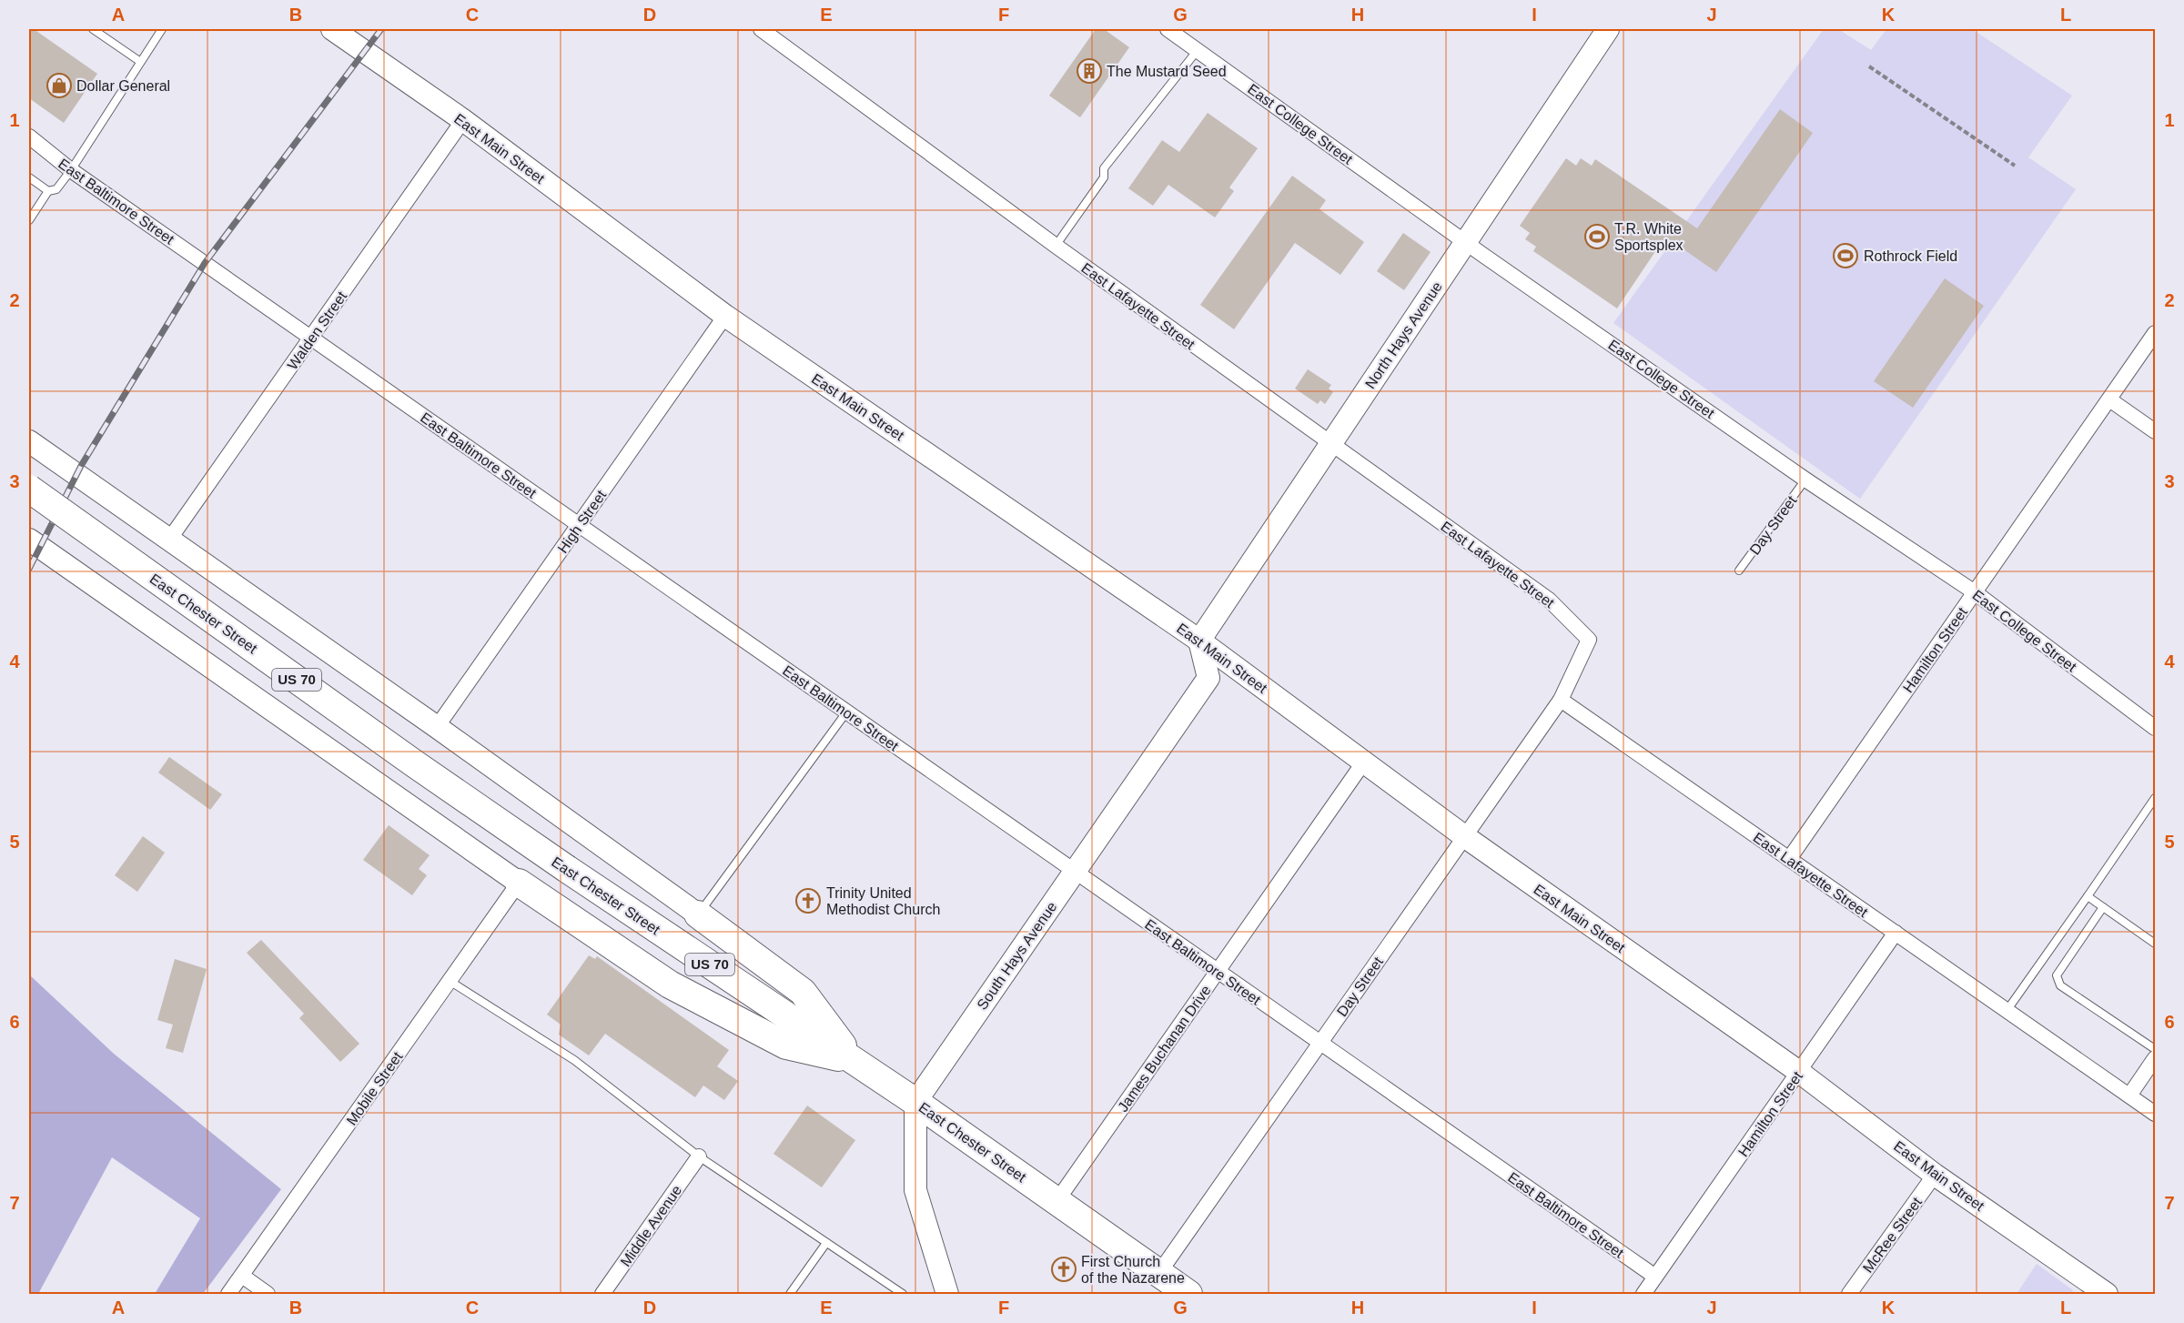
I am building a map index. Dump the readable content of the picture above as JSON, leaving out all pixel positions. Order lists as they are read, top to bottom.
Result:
{
  "streets": {
    "highway": ["East Chester Street", "US 70"],
    "street": [
      "East College Street",
      "East Main Street",
      "East Baltimore Street",
      "East Lafayette Street",
      "Walden Street",
      "North Hays Avenue",
      "High Street",
      "Day Street",
      "Hamilton Street",
      "South Hays Avenue",
      "James Buchanan Drive",
      "Mobile Street",
      "Middle Avenue",
      "McRee Street"
    ]
  },
  "crossings": [
    ["East College Street", "North Hays Avenue"],
    ["East College Street", "Day Street"],
    ["East College Street", "Hamilton Street"],
    ["East Main Street", "Walden Street"],
    ["East Main Street", "North Hays Avenue"],
    ["East Main Street", "High Street"],
    ["East Main Street", "Day Street"],
    ["East Main Street", "Hamilton Street"],
    ["East Main Street", "South Hays Avenue"],
    ["East Main Street", "James Buchanan Drive"],
    ["East Main Street", "McRee Street"],
    ["East Baltimore Street", "Walden Street"],
    ["East Baltimore Street", "High Street"],
    ["East Baltimore Street", "Day Street"],
    ["East Baltimore Street", "Hamilton Street"],
    ["East Baltimore Street", "South Hays Avenue"],
    ["East Baltimore Street", "James Buchanan Drive"],
    ["East Lafayette Street", "North Hays Avenue"],
    ["East Lafayette Street", "Day Street"],
    ["East Lafayette Street", "Hamilton Street"],
    ["North Hays Avenue", "South Hays Avenue"],
    ["Day Street", "East Chester Street"],
    ["East Chester Street", "South Hays Avenue"],
    ["East Chester Street", "James Buchanan Drive"]
  ],
  "places": {
    "building": ["The Mustard Seed"],
    "shop": ["Dollar General"],
    "sports": ["T.R. White Sportsplex", "Rothrock Field"],
    "church": ["Trinity United Methodist Church", "First Church of the Nazarene"]
  },
  "grid": {
    "columns": [
      "A",
      "B",
      "C",
      "D",
      "E",
      "F",
      "G",
      "H",
      "I",
      "J",
      "K",
      "L"
    ],
    "rows": [
      "1",
      "2",
      "3",
      "4",
      "5",
      "6",
      "7"
    ]
  }
}
